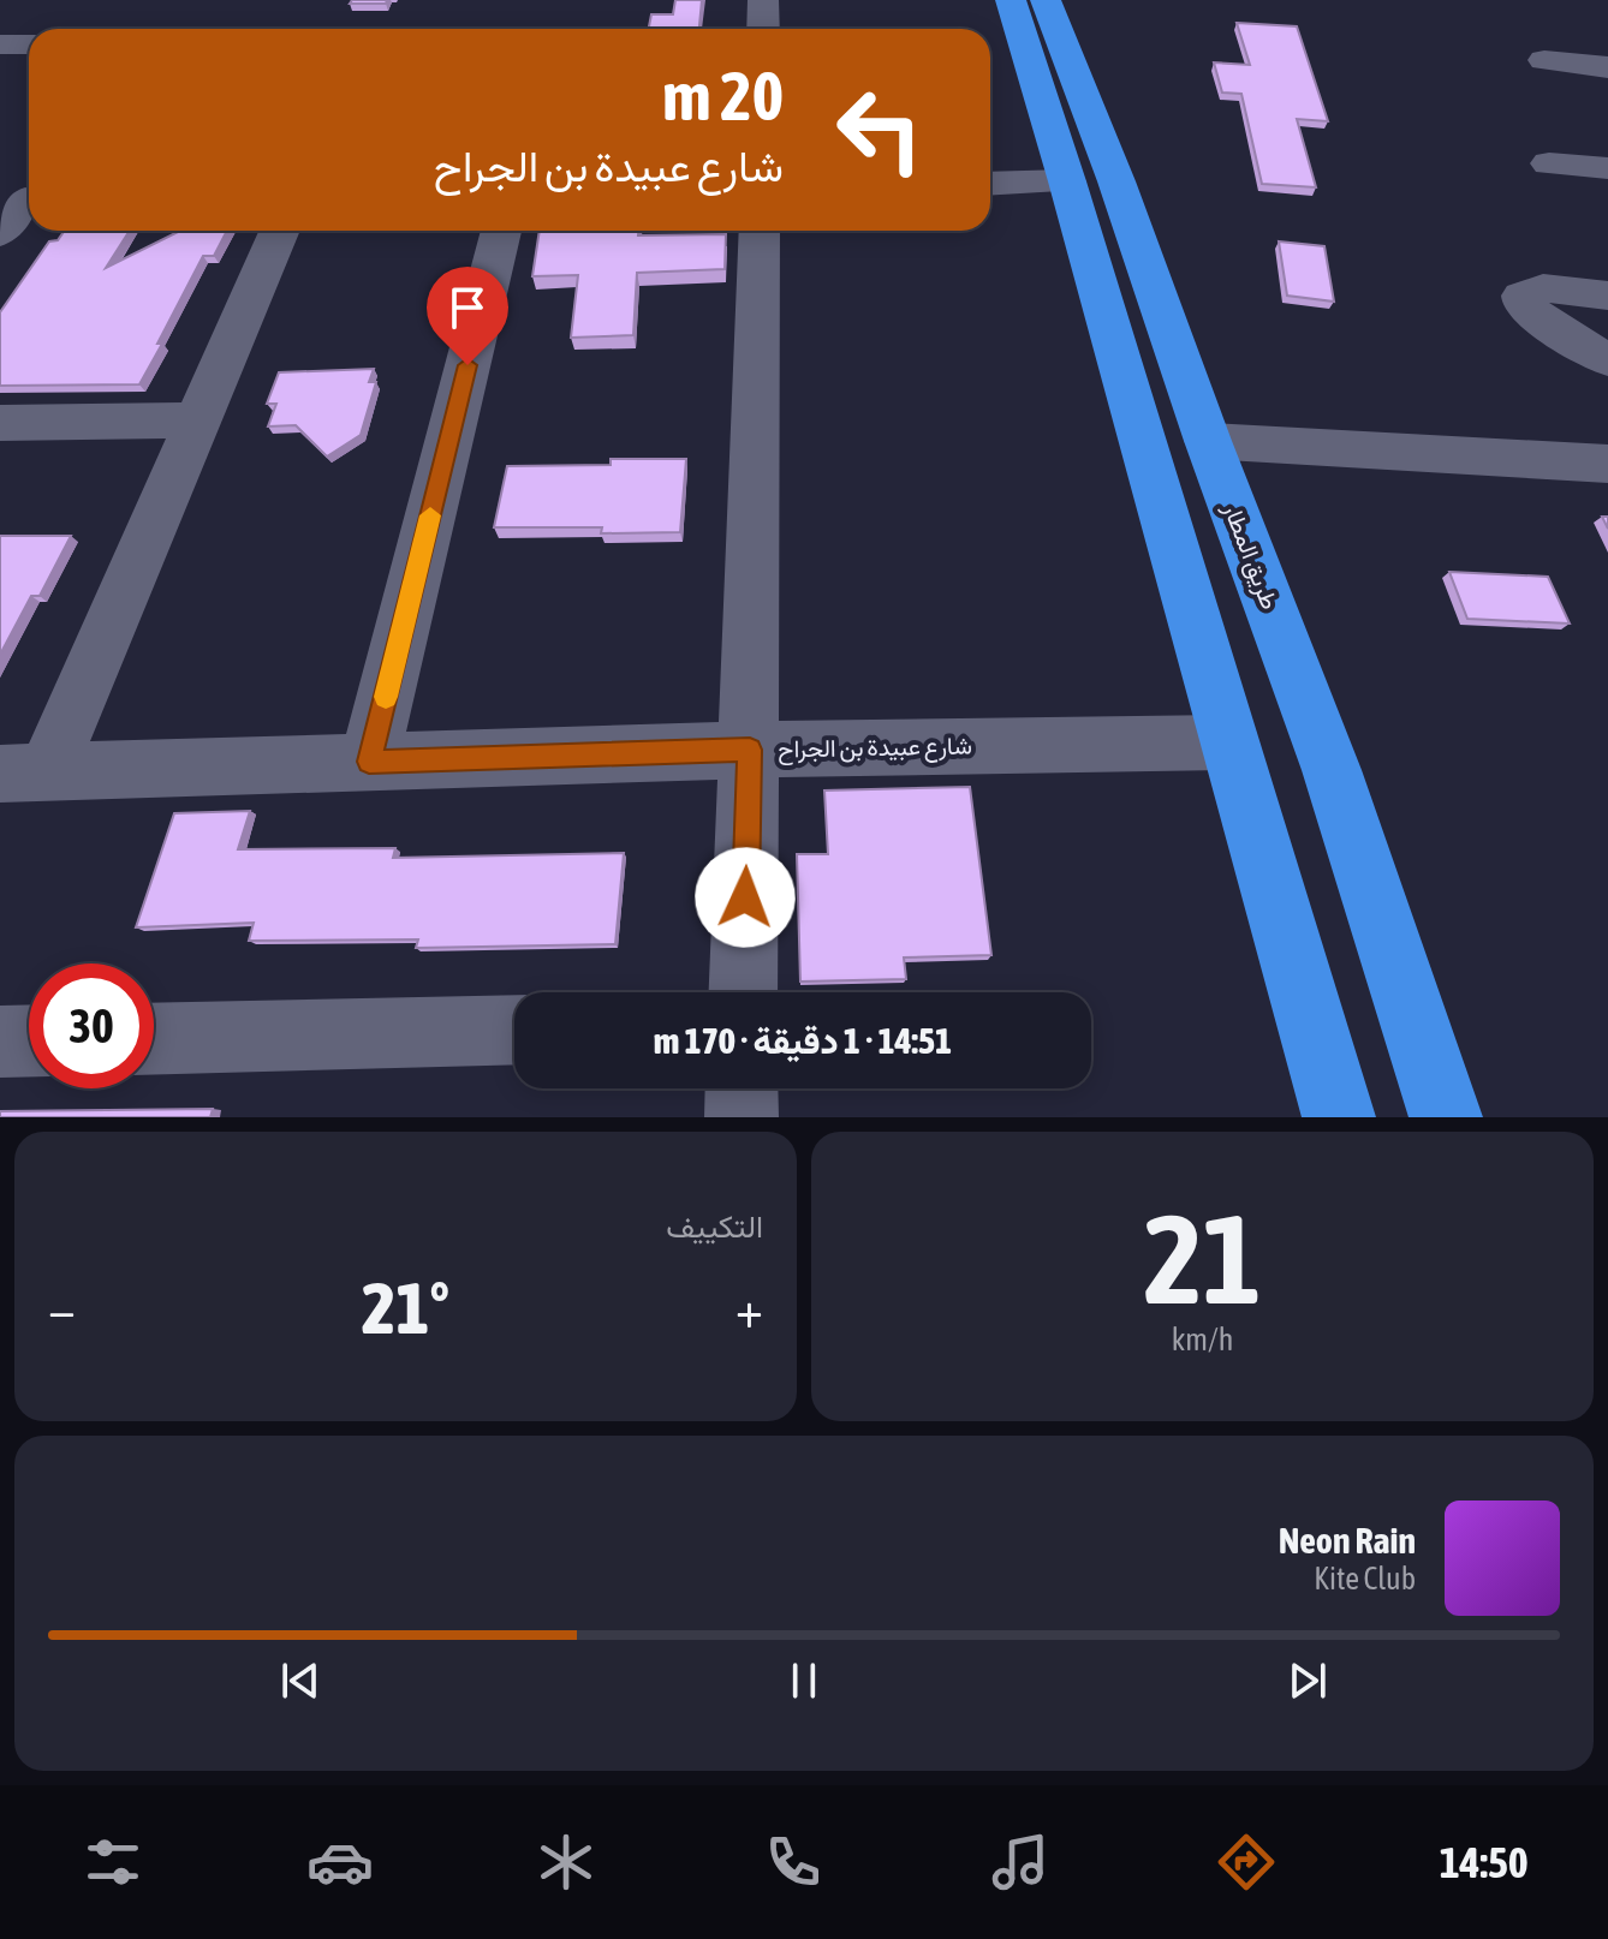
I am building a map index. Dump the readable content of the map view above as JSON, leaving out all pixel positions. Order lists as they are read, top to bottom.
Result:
{
  "streets": {
    "highway": ["طريق المطار"],
    "street": ["شارع عبيدة بن الجراح"]
  },
  "page": {
    "turn": ["20 m", "شارع عبيدة بن الجراح"],
    "limit": "30",
    "trip": "14:51 · 1 دقيقة · 170 m",
    "tile": [
      ["21", "km/h"],
      "التكييف"
    ],
    "heat": ["−", "21°", "+"],
    "song": ["Neon Rain", "Kite Club"],
    "tabs": "14:50"
  }
}
